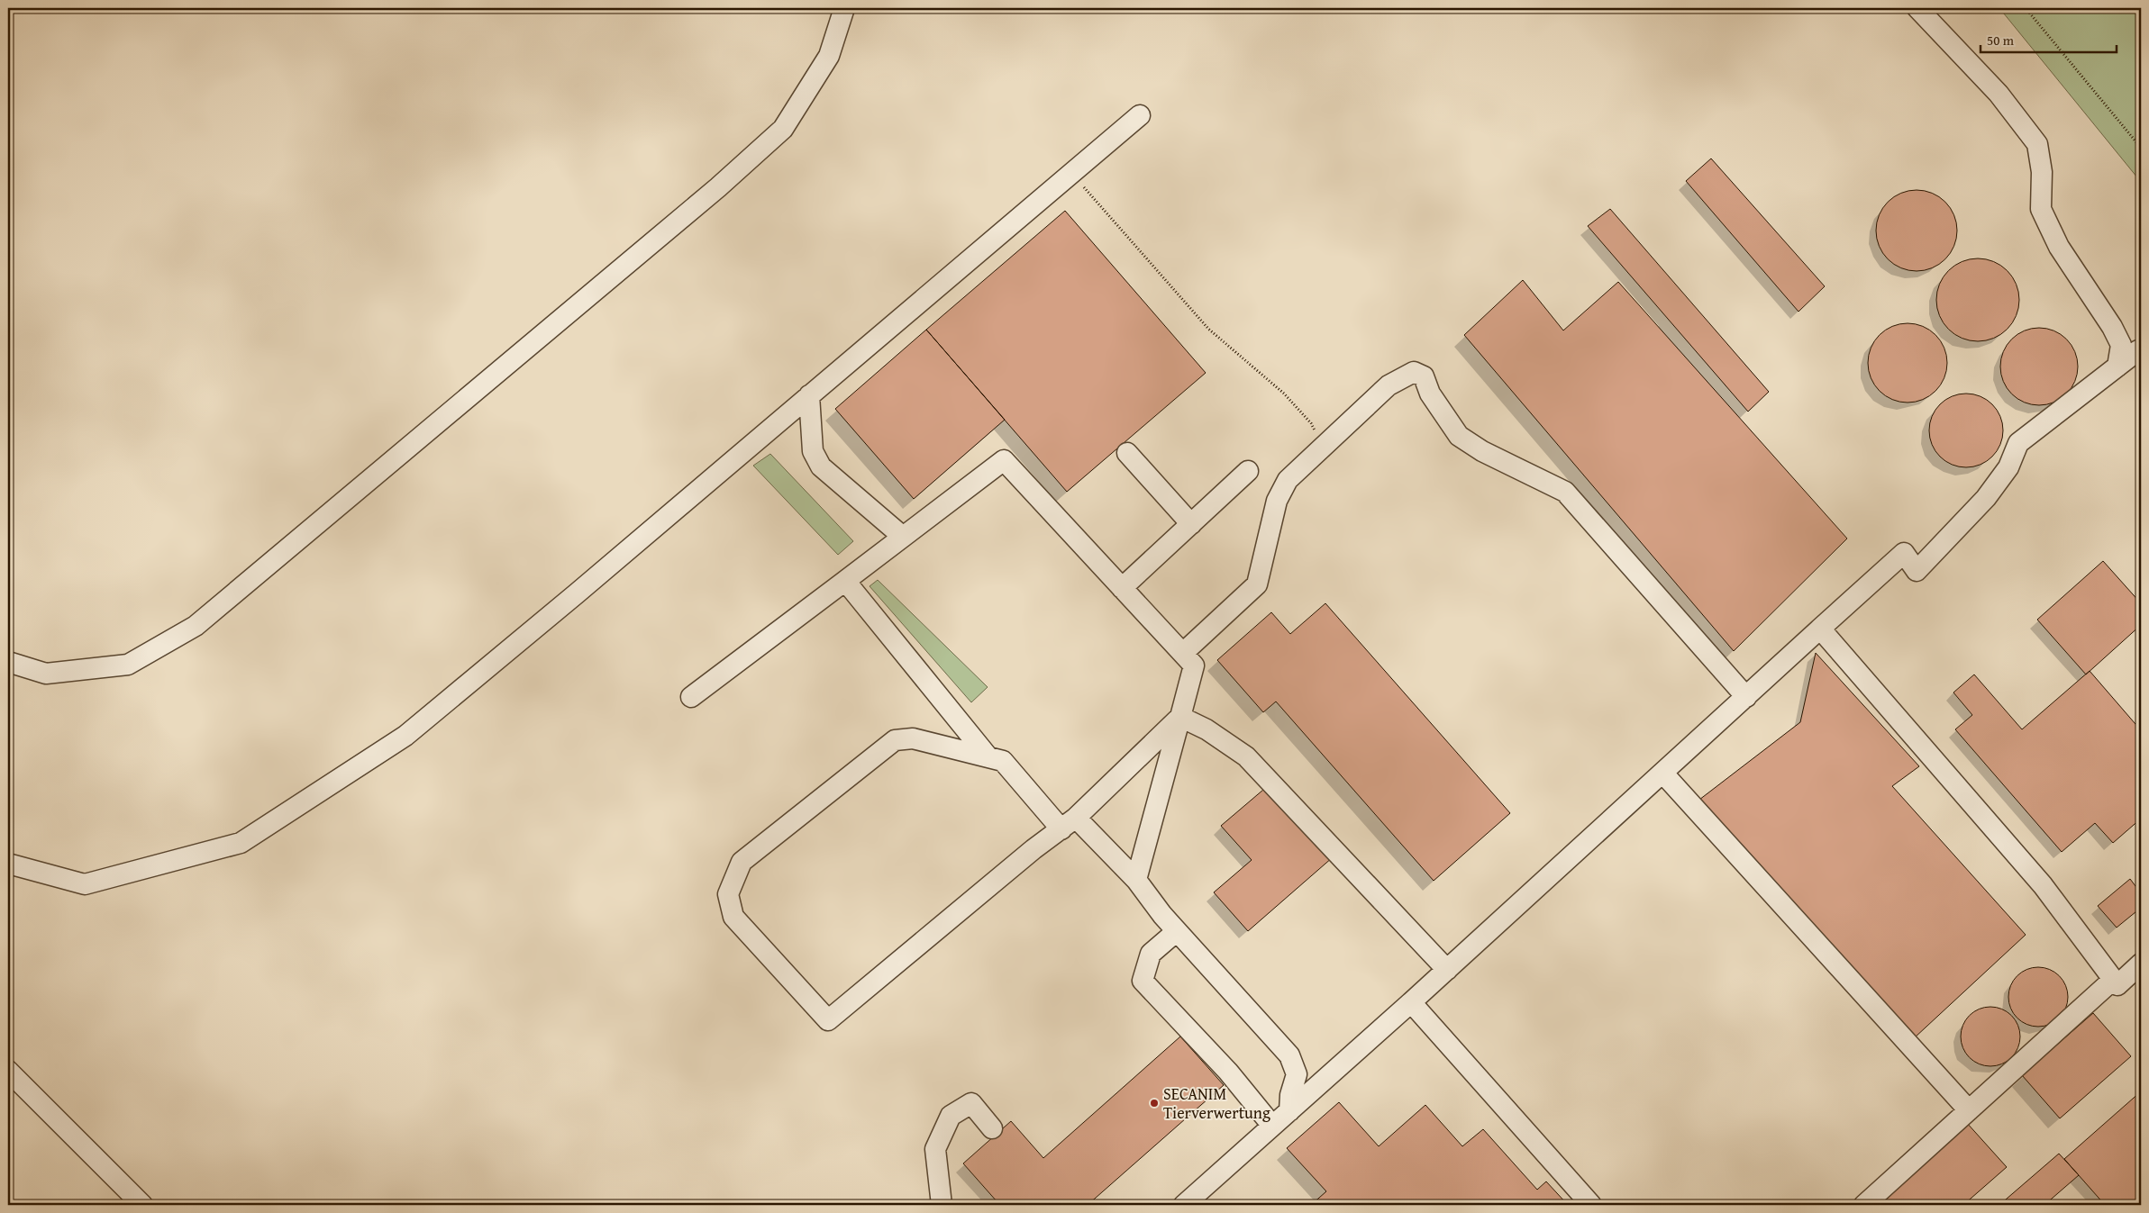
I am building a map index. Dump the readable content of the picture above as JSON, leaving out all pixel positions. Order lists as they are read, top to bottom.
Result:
{
  "places": ["SECANIM Tierverwertung"],
  "scale_bar": "50 m"
}
